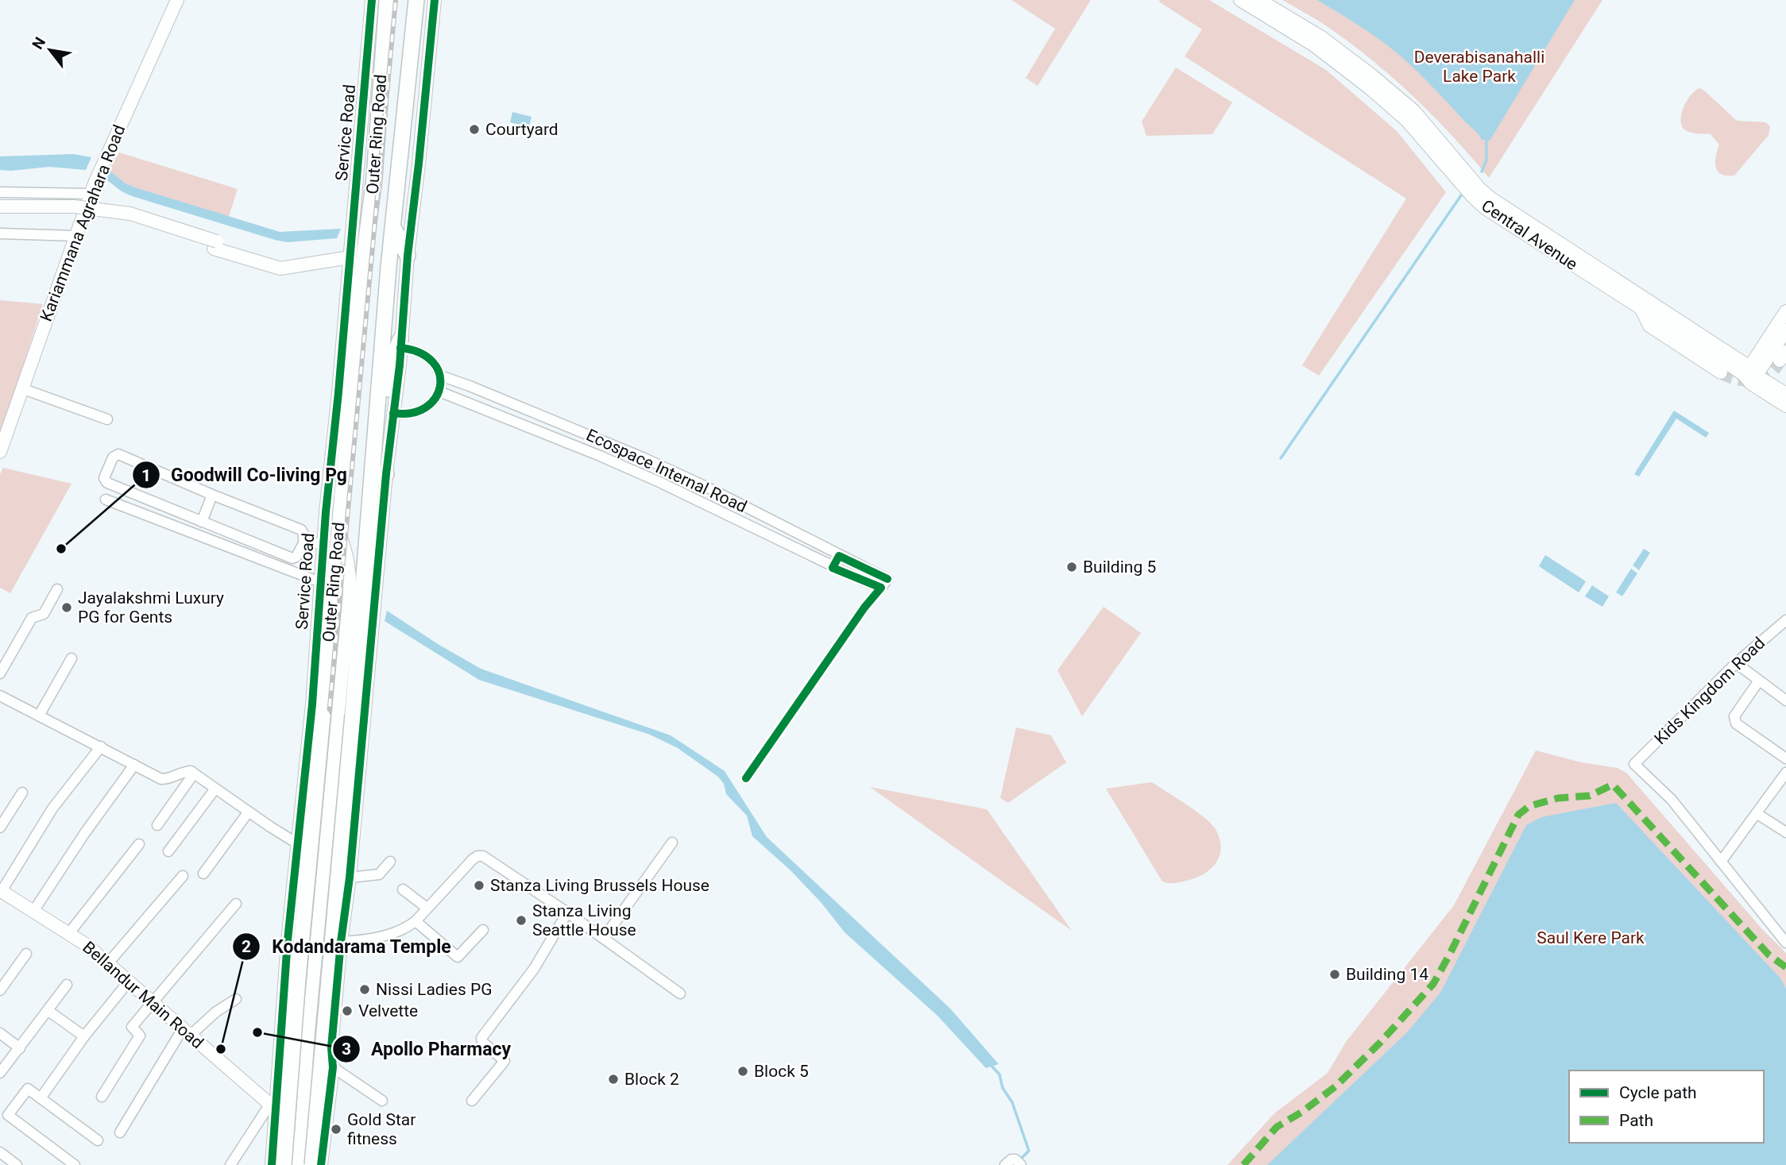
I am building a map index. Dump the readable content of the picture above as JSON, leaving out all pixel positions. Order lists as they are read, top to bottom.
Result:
{
  "streets": {
    "highway": ["Outer Ring Road"],
    "street": [
      "Service Road",
      "Kariammana Agrahara Road",
      "Central Avenue",
      "Ecospace Internal Road",
      "Kids Kingdom Road",
      "Bellandur Main Road"
    ]
  },
  "crossings": [
    ["Service Road", "Outer Ring Road"],
    ["Service Road", "Bellandur Main Road"],
    ["Outer Ring Road", "Bellandur Main Road"]
  ],
  "parks": ["Deverabisanahalli Lake Park", "Saul Kere Park"],
  "places": [
    "Courtyard",
    "Goodwill Co-living Pg",
    "Building 5",
    "Jayalakshmi Luxury PG for Gents",
    "Stanza Living Brussels House",
    "Stanza Living Seattle House",
    "Building 14",
    "Nissi Ladies PG",
    "Velvette",
    "Apollo Pharmacy",
    "Kodandarama Temple",
    "Block 5",
    "Block 2",
    "Gold Star fitness"
  ],
  "legend": ["Cycle path", "Path"],
  "north": "top left"
}
